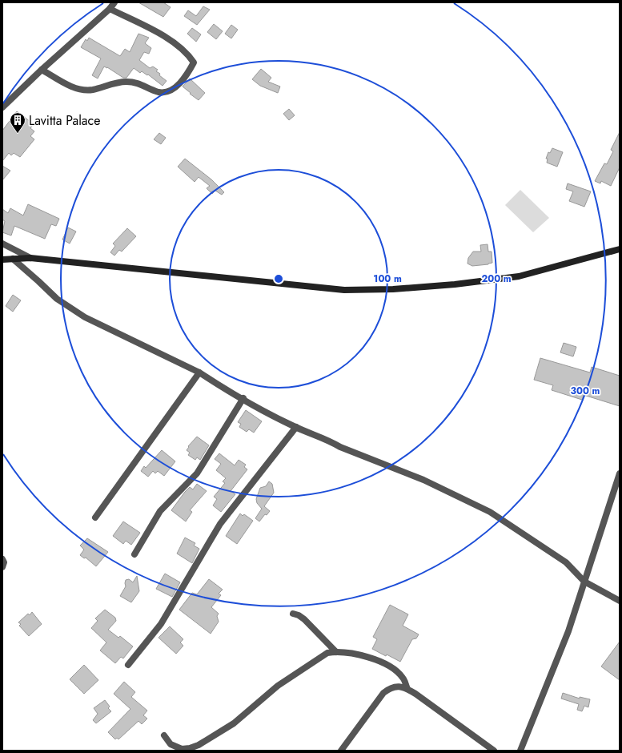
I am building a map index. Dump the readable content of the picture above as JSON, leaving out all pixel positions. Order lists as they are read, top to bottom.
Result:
{
  "places": {
    "building": ["Lavitta Palace"]
  },
  "rings": ["100 m", "200 m", "300 m"]
}
